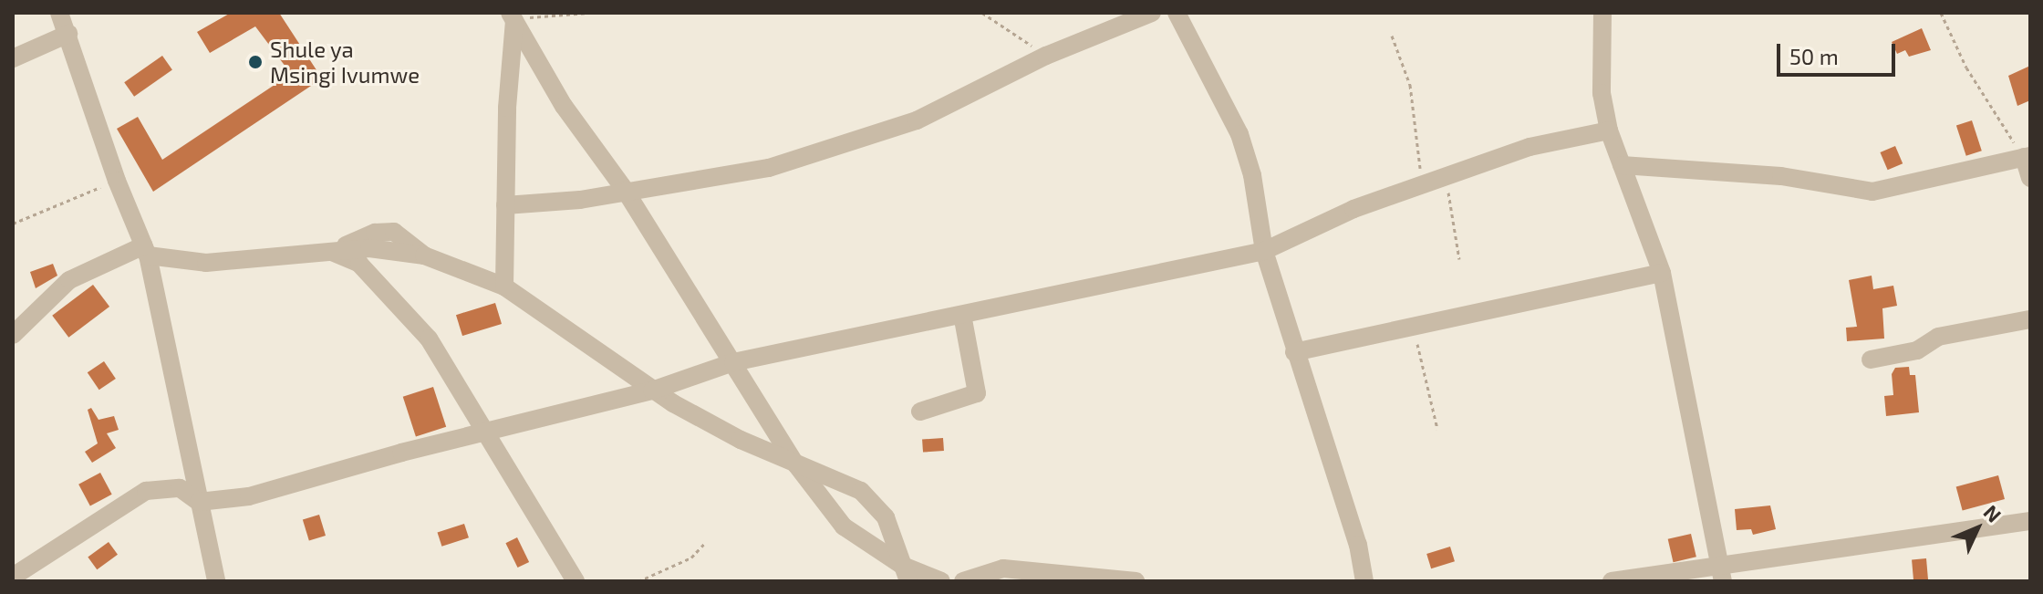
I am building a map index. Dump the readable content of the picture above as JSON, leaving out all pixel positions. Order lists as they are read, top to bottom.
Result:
{
  "places": ["Shule ya Msingi Ivumwe"],
  "scale_bar": "50 m",
  "north": "top right"
}
